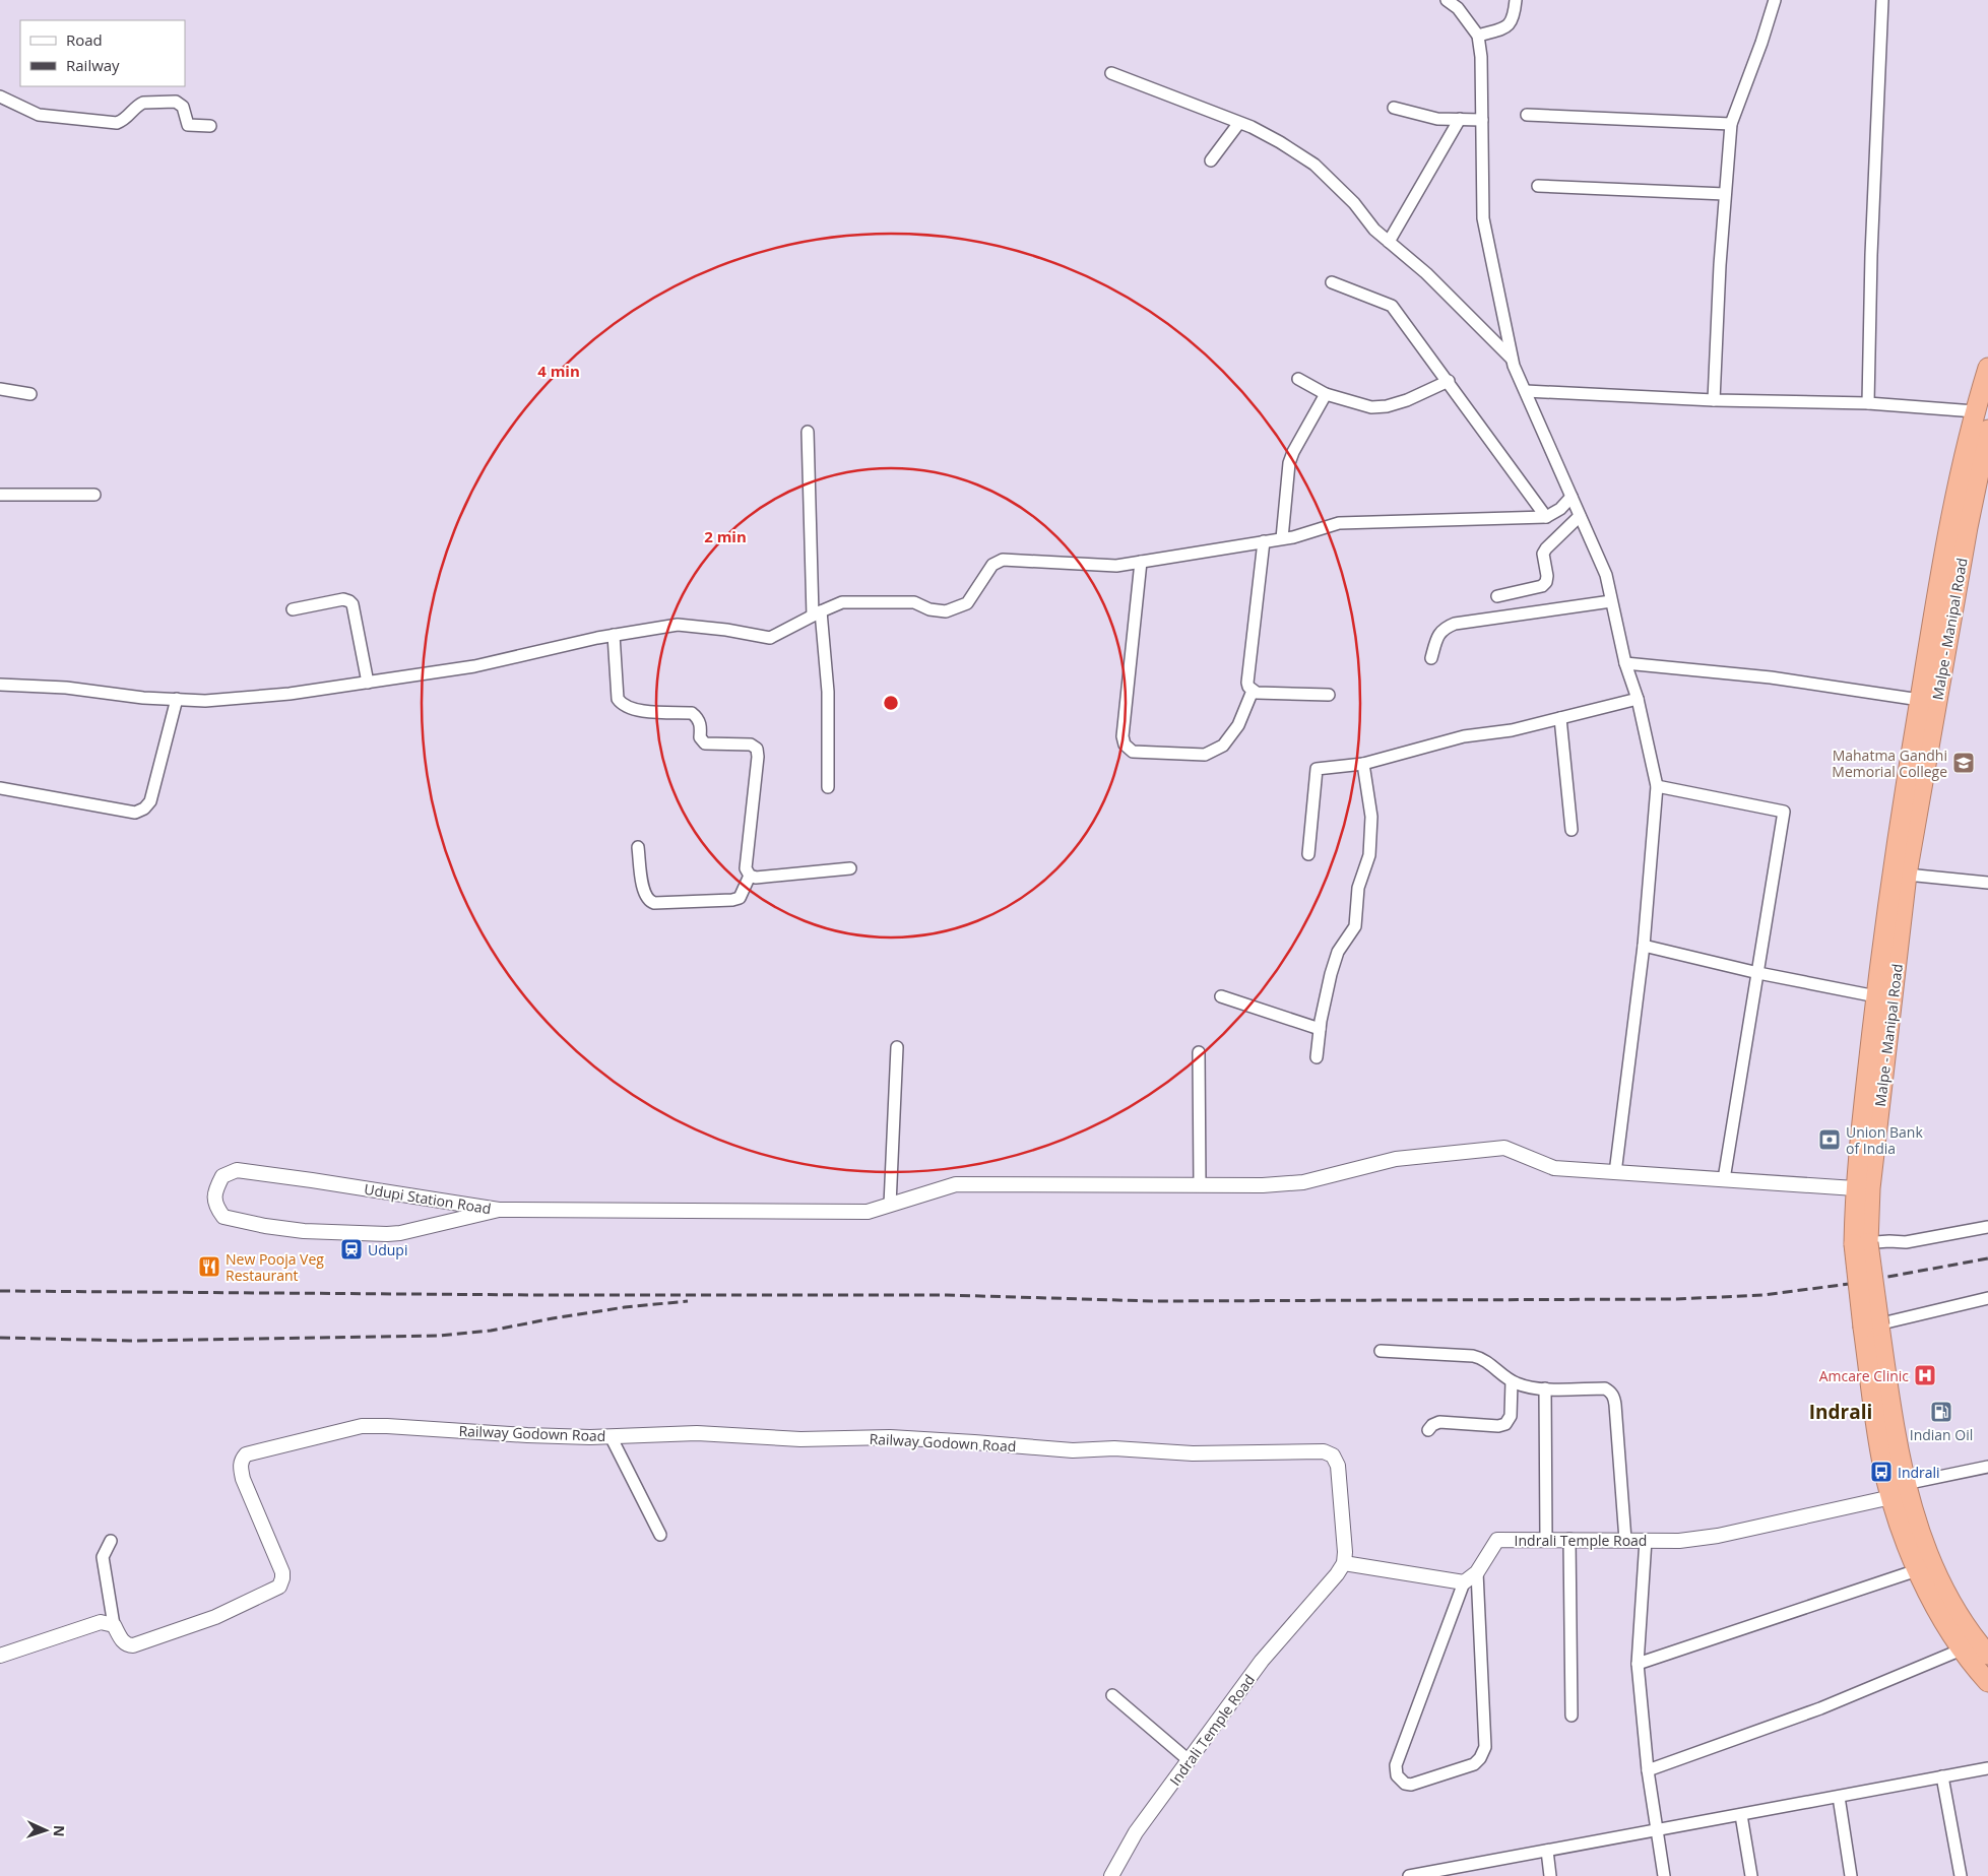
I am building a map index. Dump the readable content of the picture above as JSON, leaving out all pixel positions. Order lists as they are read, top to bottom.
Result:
{
  "streets": {
    "highway": ["Malpe - Manipal Road"],
    "street": ["Udupi Station Road", "Railway Godown Road", "Indrali Temple Road"]
  },
  "crossings": [
    ["Malpe - Manipal Road", "Indrali Temple Road"],
    ["Railway Godown Road", "Indrali Temple Road"]
  ],
  "districts": ["Indrali"],
  "places": {
    "school or university": ["Mahatma Gandhi Memorial College"],
    "bank": ["Union Bank of India"],
    "station": ["Udupi"],
    "restaurant": ["New Pooja Veg Restaurant"],
    "hospital": ["Amcare Clinic"],
    "fuel station": ["Indian Oil"],
    "bus stop": ["Indrali"]
  },
  "legend": ["Road", "Railway"],
  "north": "right",
  "rings": ["4 min", "2 min"]
}
